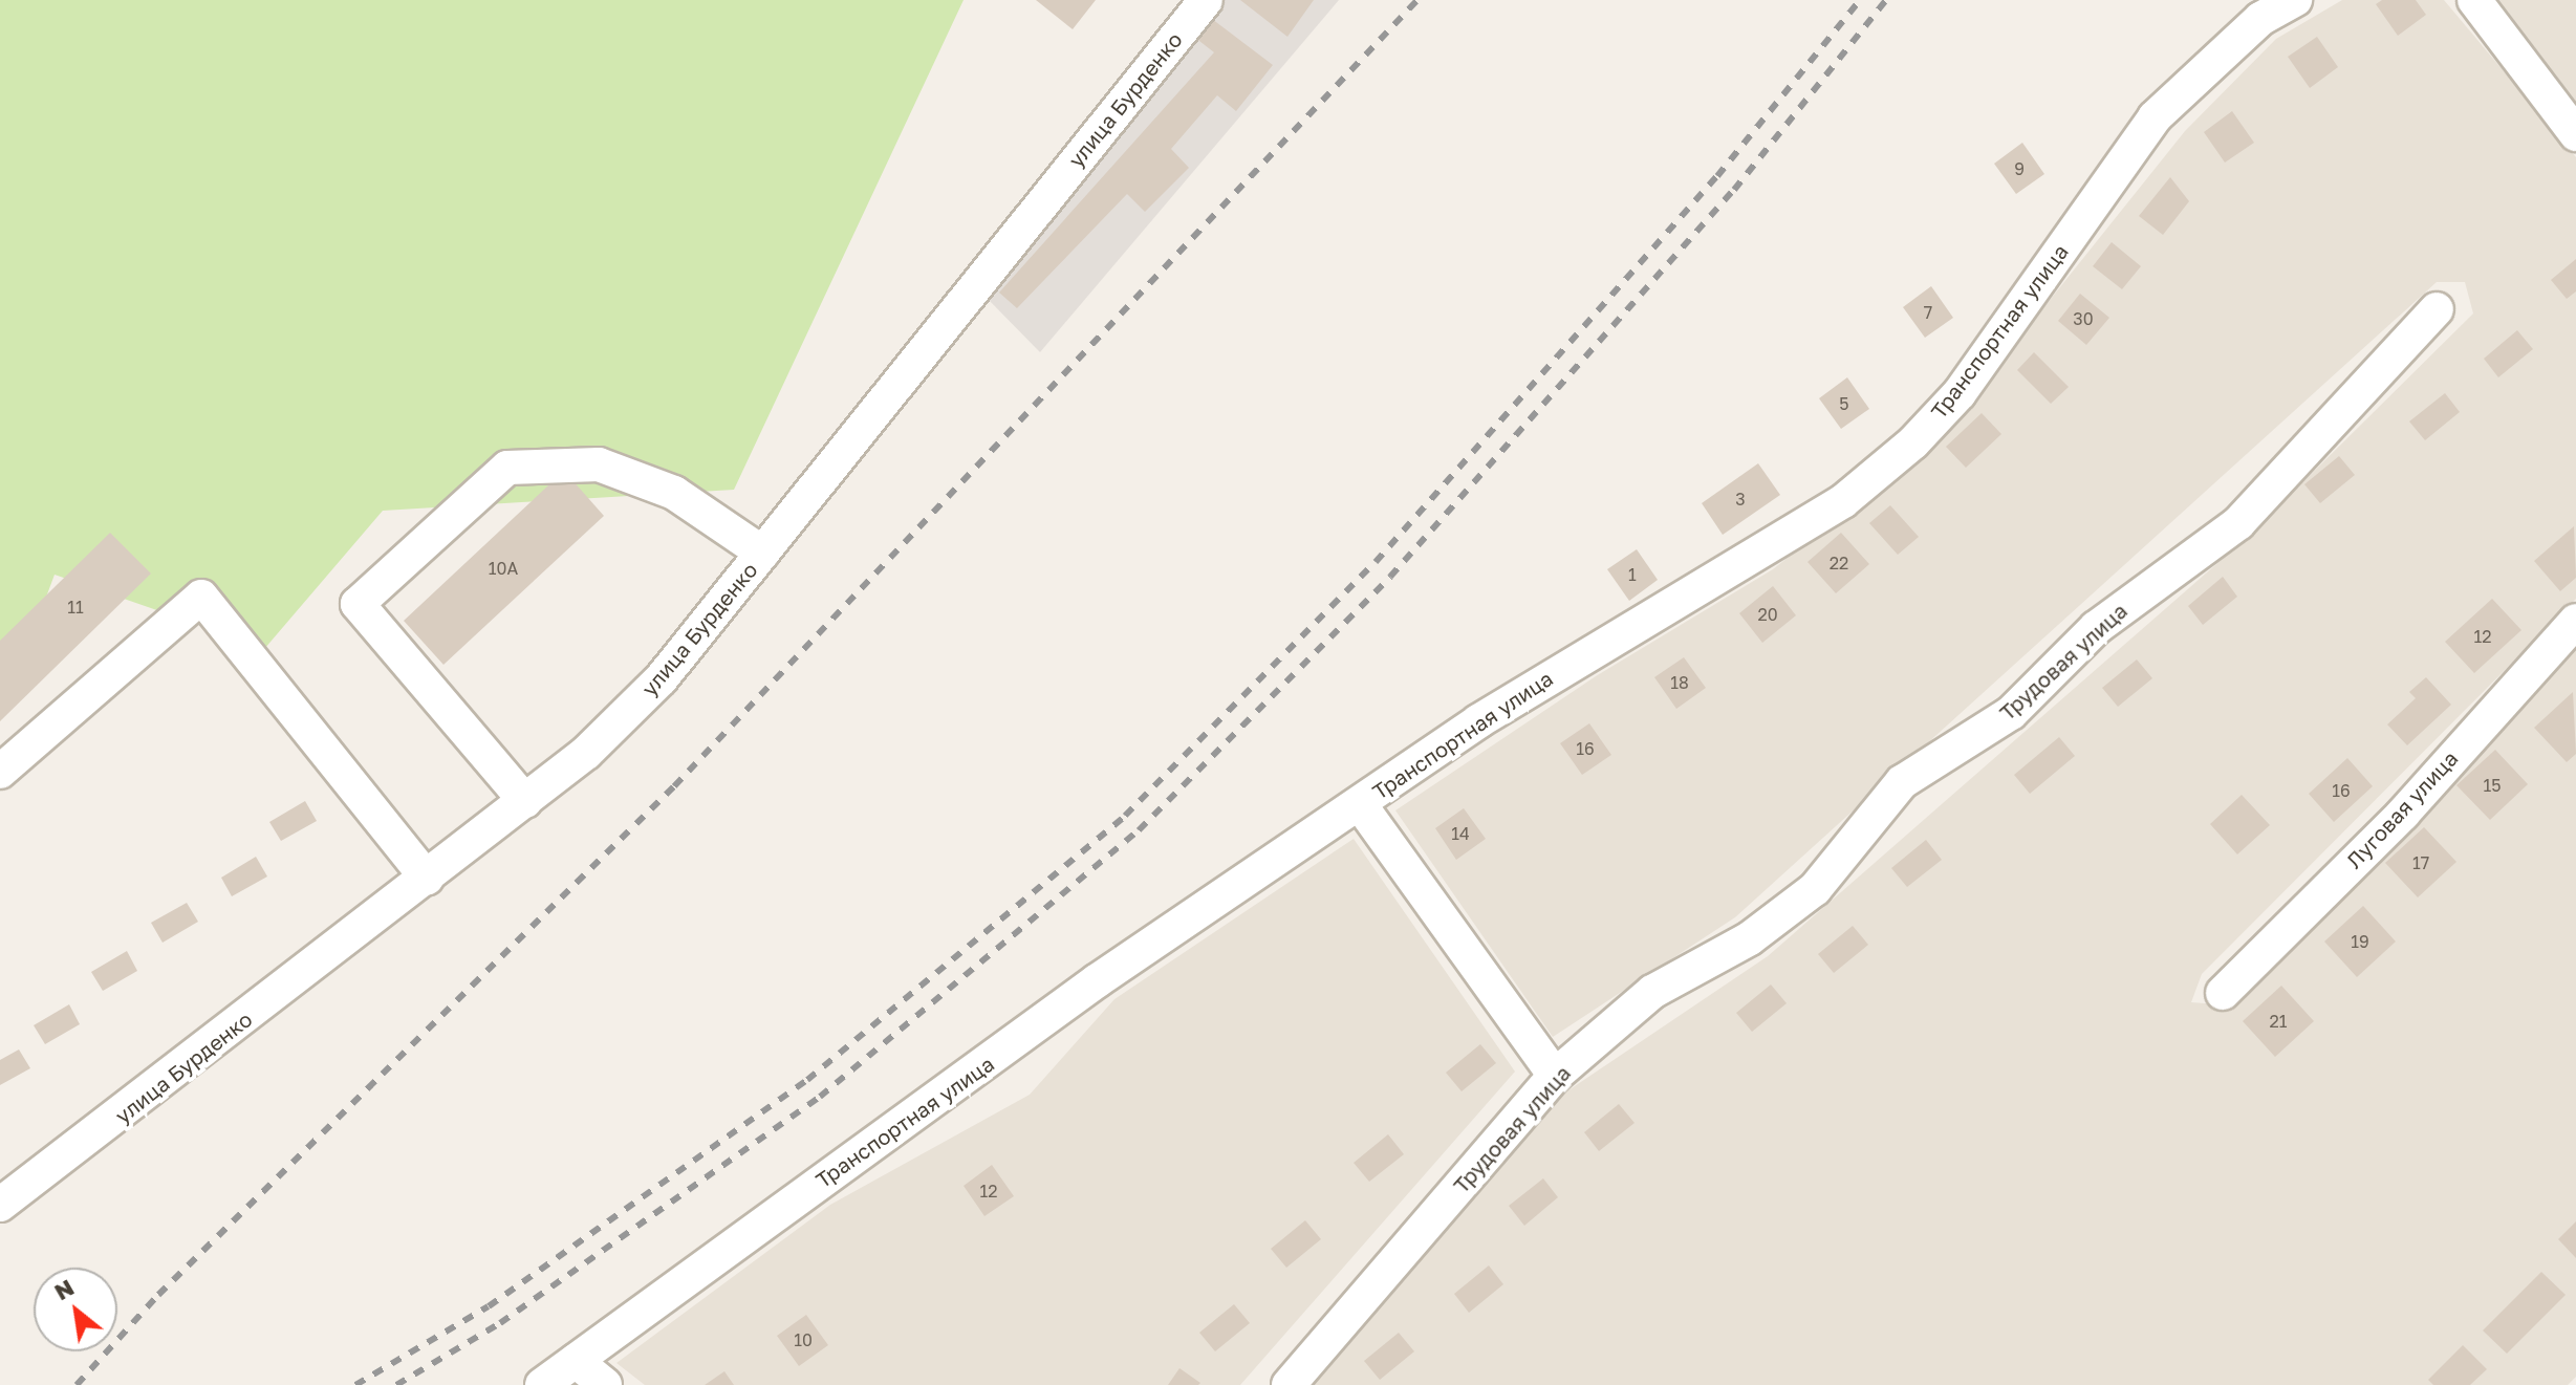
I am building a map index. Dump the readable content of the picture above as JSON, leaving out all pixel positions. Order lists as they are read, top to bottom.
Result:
{
  "streets": {
    "street": [
      "улица Бурденко",
      "Транспортная улица",
      "Трудовая улица",
      "Луговая улица"
    ]
  },
  "house_numbers": [
    "9",
    "7",
    "30",
    "5",
    "3",
    "22",
    "10А",
    "1",
    "11",
    "20",
    "12",
    "18",
    "16",
    "15",
    "16",
    "14",
    "17",
    "19",
    "21",
    "12",
    "10"
  ],
  "north": "top left"
}
